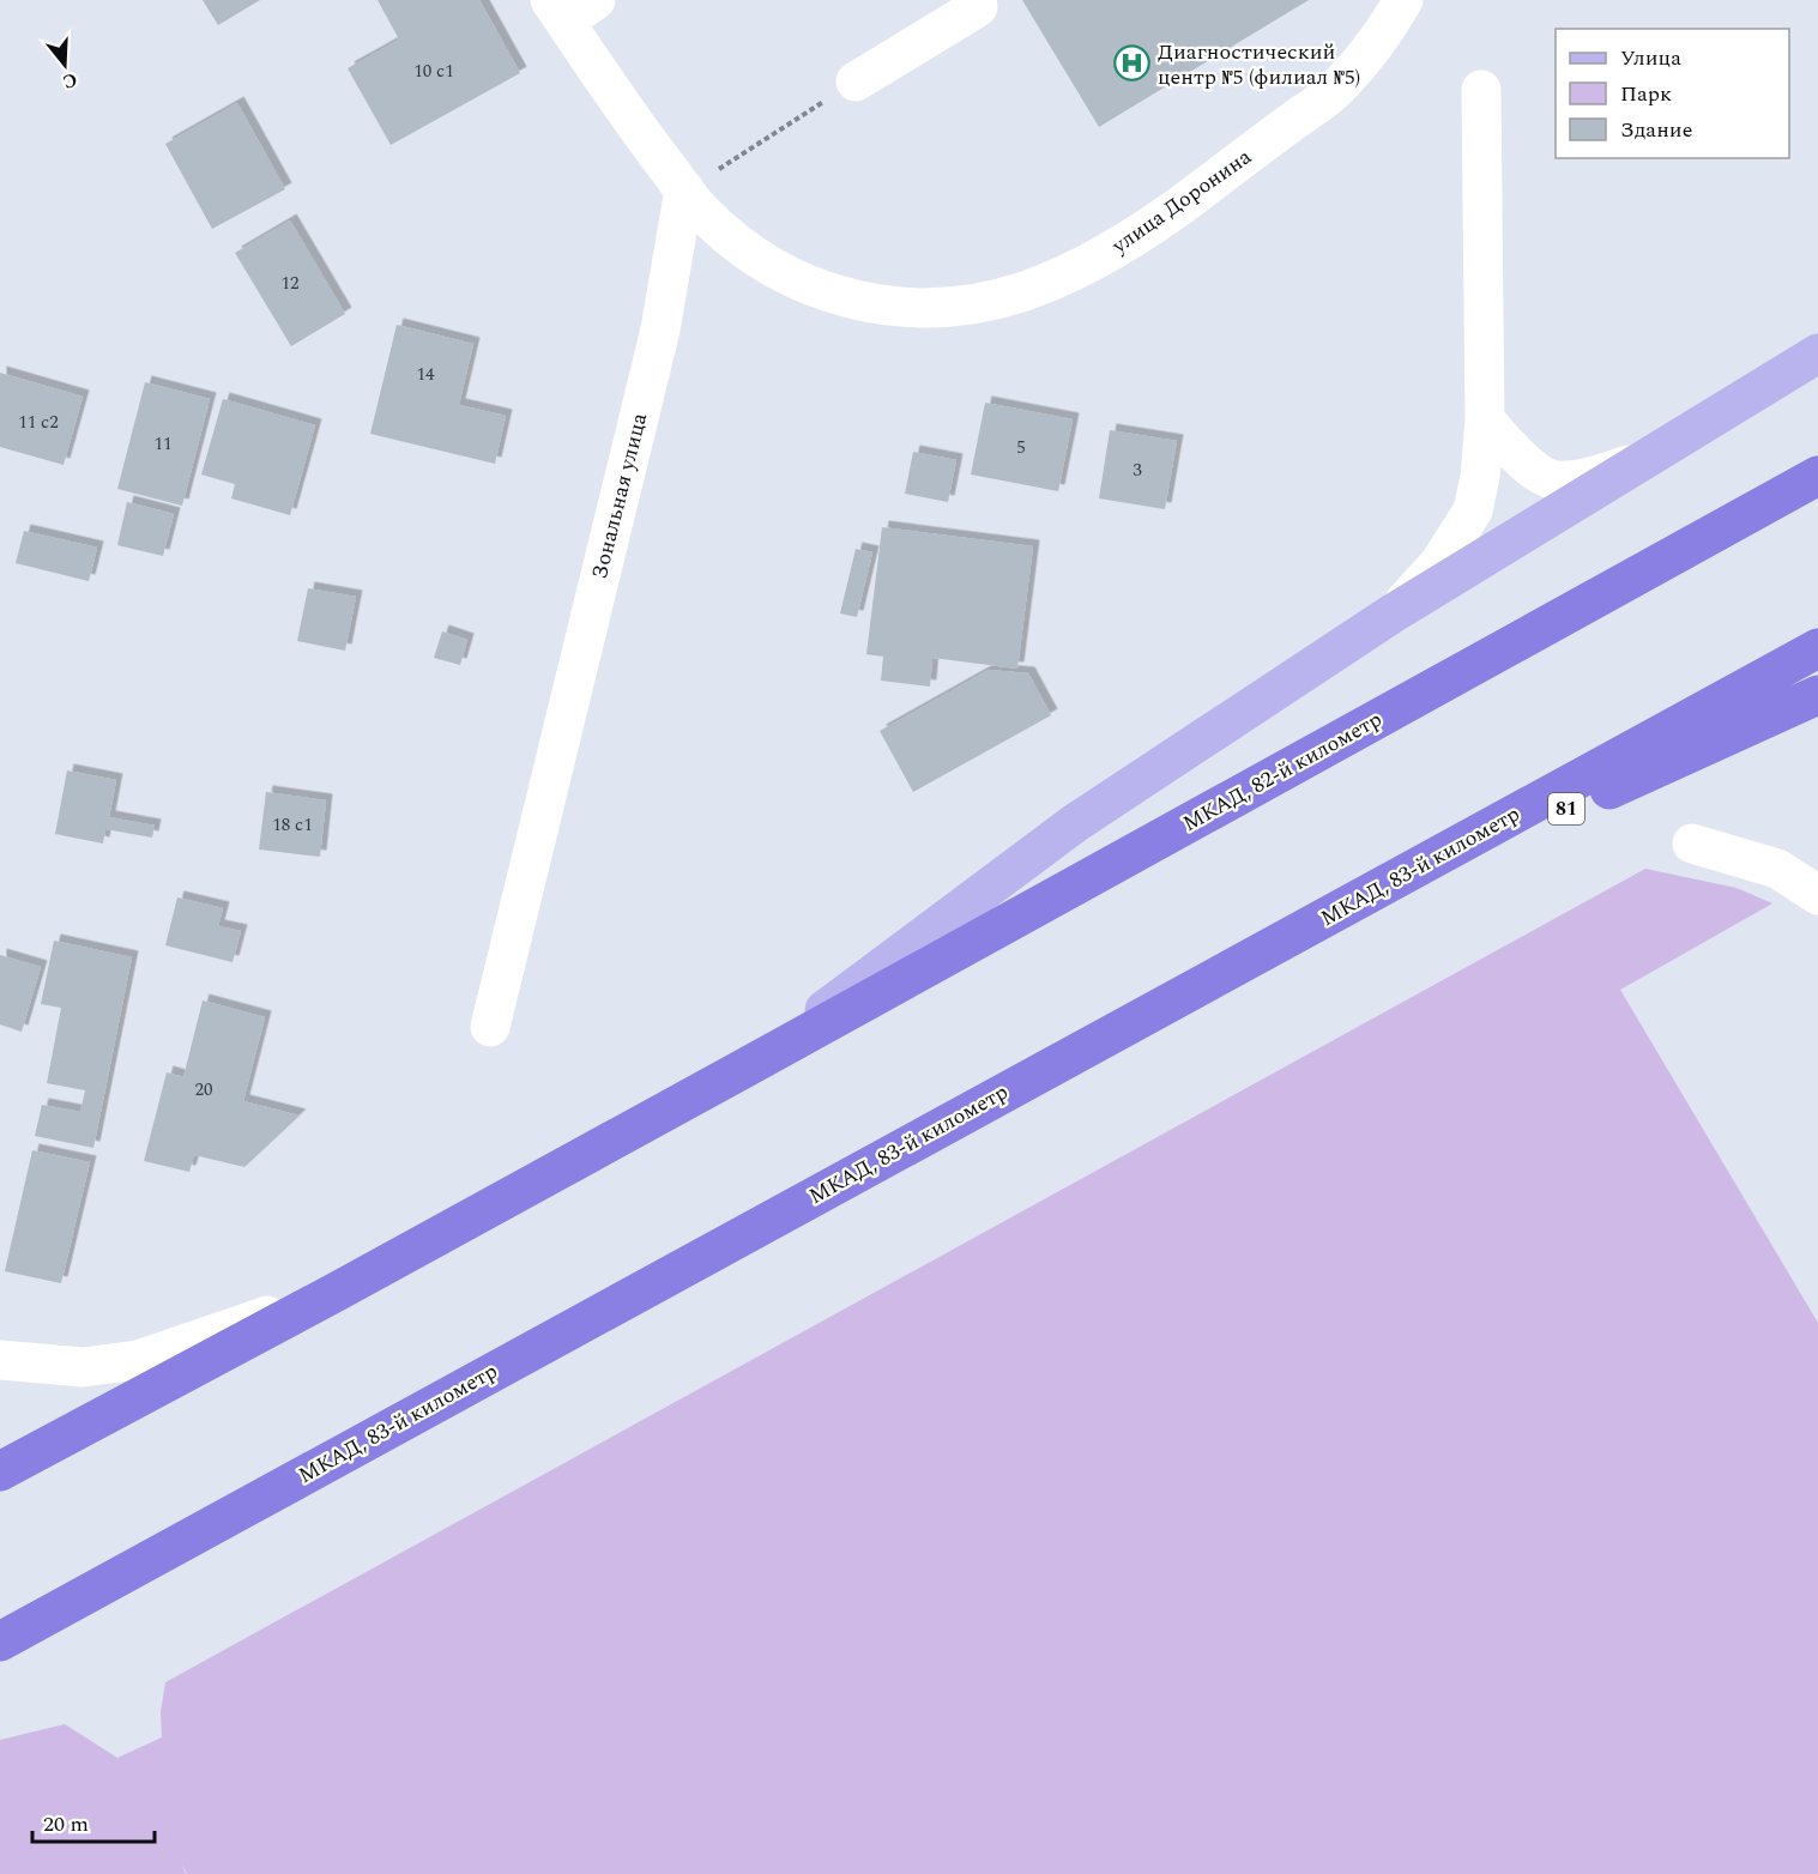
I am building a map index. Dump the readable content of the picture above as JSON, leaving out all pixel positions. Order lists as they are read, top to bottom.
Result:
{
  "streets": {
    "highway": ["МКАД, 82-й километр", "81", "МКАД, 83-й километр"],
    "street": ["улица Доронина", "Зональная улица"]
  },
  "crossings": [
    ["улица Доронина", "Зональная улица"],
    ["81", "МКАД, 83-й километр"]
  ],
  "places": {
    "hospital": ["Диагностический центр №5 (филиал №5)"]
  },
  "house_numbers": [
    "10 с1",
    "12",
    "14",
    "11 с2",
    "11",
    "5",
    "3",
    "18 с1",
    "20"
  ],
  "legend": ["Улица", "Парк", "Здание"],
  "scale_bar": "20 m",
  "north": "bottom"
}
